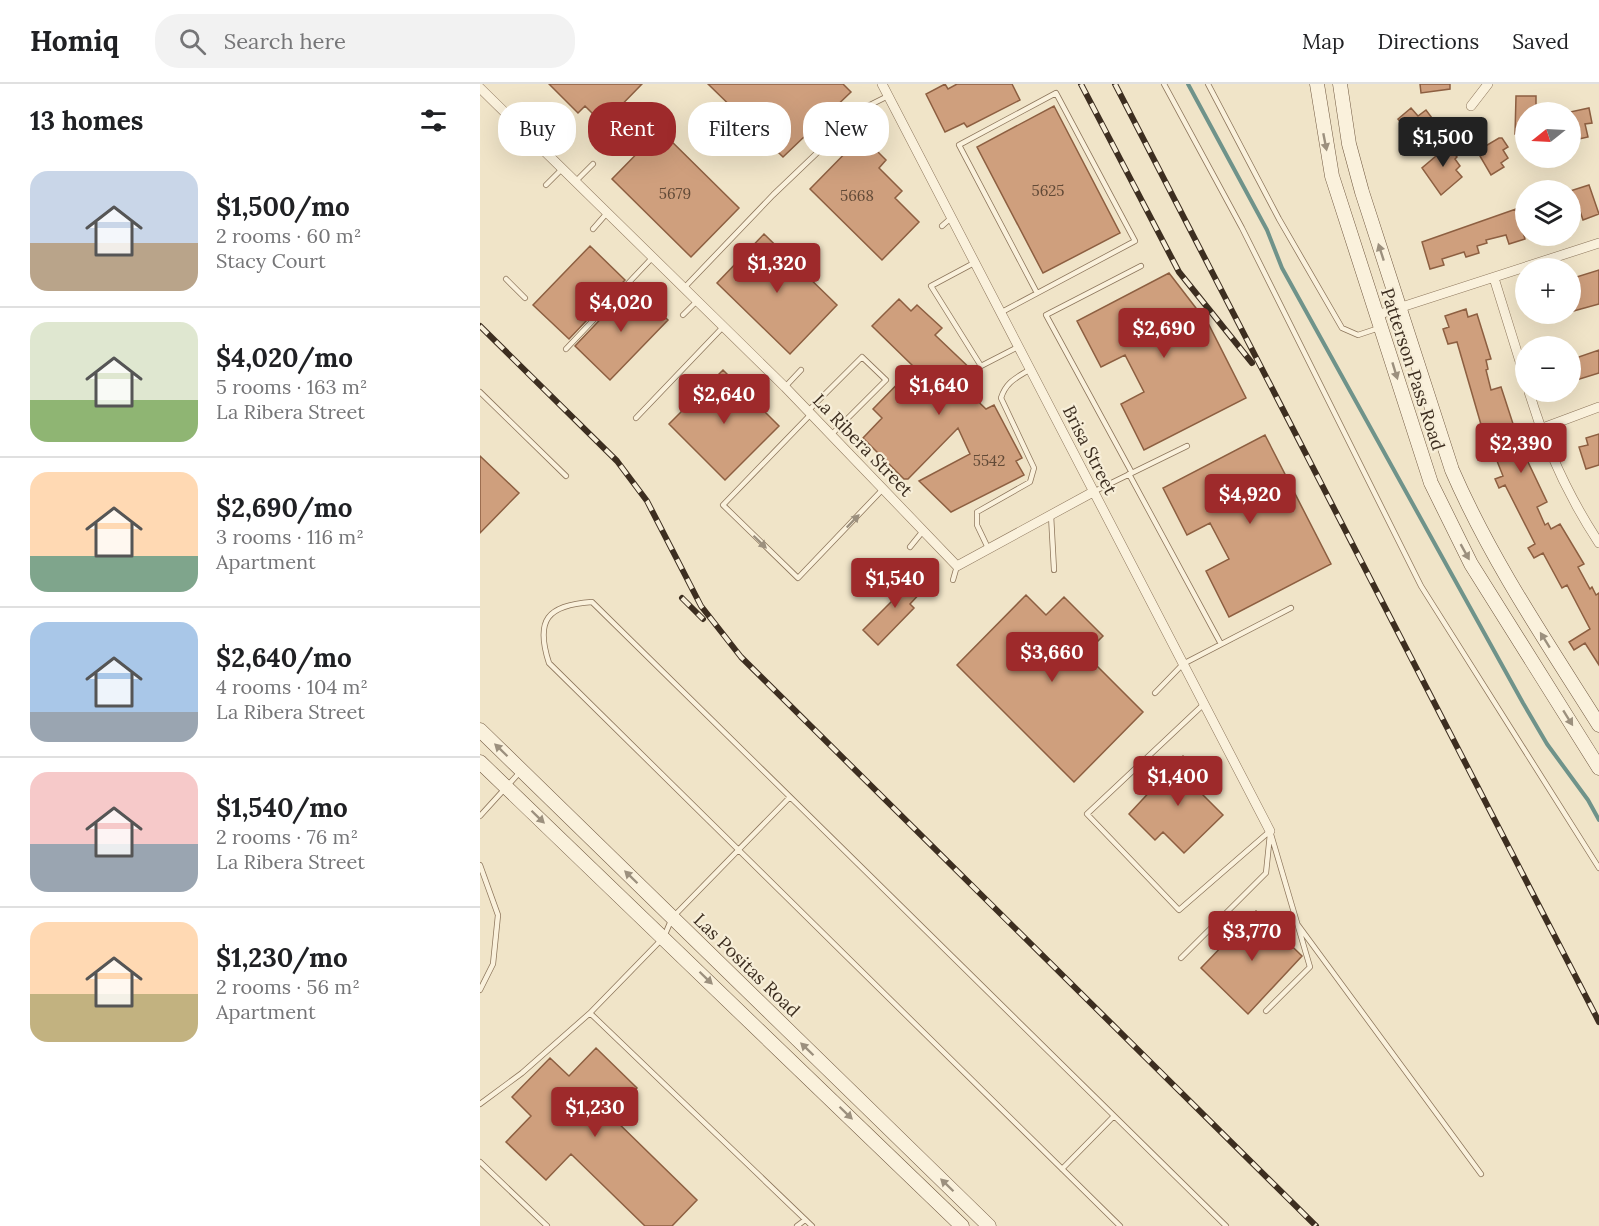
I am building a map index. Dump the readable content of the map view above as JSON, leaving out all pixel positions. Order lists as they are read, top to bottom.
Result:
{
  "streets": {
    "main road": ["Patterson Pass Road", "Las Positas Road"],
    "street": ["La Ribera Street", "Brisa Street"]
  },
  "house_numbers": [
    "5625",
    "5679",
    "5668",
    "5542"
  ],
  "north": "left",
  "page": {
    "header": "Homiq",
    "search": "Search here",
    "nav": ["Map", "Directions", "Saved"],
    "heading": "13 homes",
    "map_buttons": ["+", "−"],
    "chip": [
      "Buy",
      "Rent",
      "Filters",
      "New"
    ],
    "price": [
      "$1,500",
      "$1,320",
      "$4,020",
      "$2,690",
      "$1,640",
      "$2,640",
      "$2,390",
      "$4,920",
      "$1,540",
      "$3,660",
      "$1,400",
      "$3,770",
      "$1,230"
    ],
    "list": [
      {
        "name": "$1,500/mo",
        "note": "2 rooms · 60 m² · Stacy Court"
      },
      {
        "name": "$4,020/mo",
        "note": "5 rooms · 163 m² · La Ribera Street"
      },
      {
        "name": "$2,690/mo",
        "note": "3 rooms · 116 m² · Apartment"
      },
      {
        "name": "$2,640/mo",
        "note": "4 rooms · 104 m² · La Ribera Street"
      },
      {
        "name": "$1,540/mo",
        "note": "2 rooms · 76 m² · La Ribera Street"
      },
      {
        "name": "$1,230/mo",
        "note": "2 rooms · 56 m² · Apartment"
      }
    ]
  }
}
